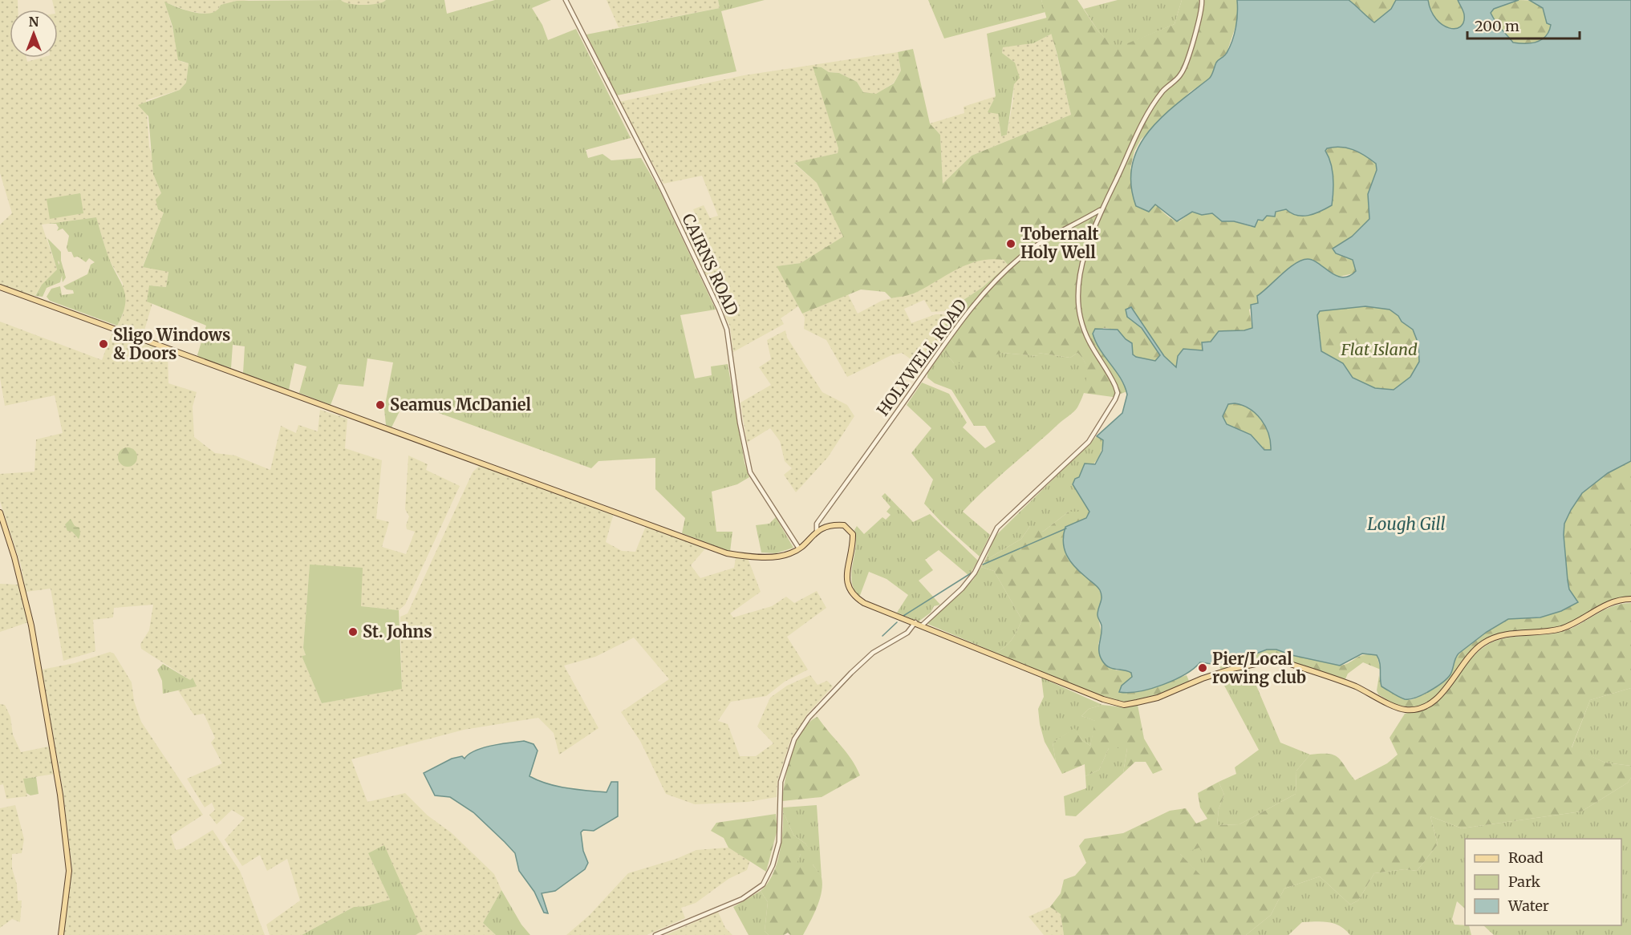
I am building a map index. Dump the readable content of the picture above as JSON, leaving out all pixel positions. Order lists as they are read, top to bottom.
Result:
{
  "streets": {
    "street": ["CAIRNS ROAD", "HOLYWELL ROAD"]
  },
  "water": ["Lough Gill"],
  "parks": ["Flat Island"],
  "places": [
    "Tobernalt Holy Well",
    "Sligo Windows & Doors",
    "Seamus McDaniel",
    "St. Johns",
    "Pier/Local rowing club"
  ],
  "legend": ["Road", "Park", "Water"],
  "scale_bar": "200 m",
  "north": "top"
}
